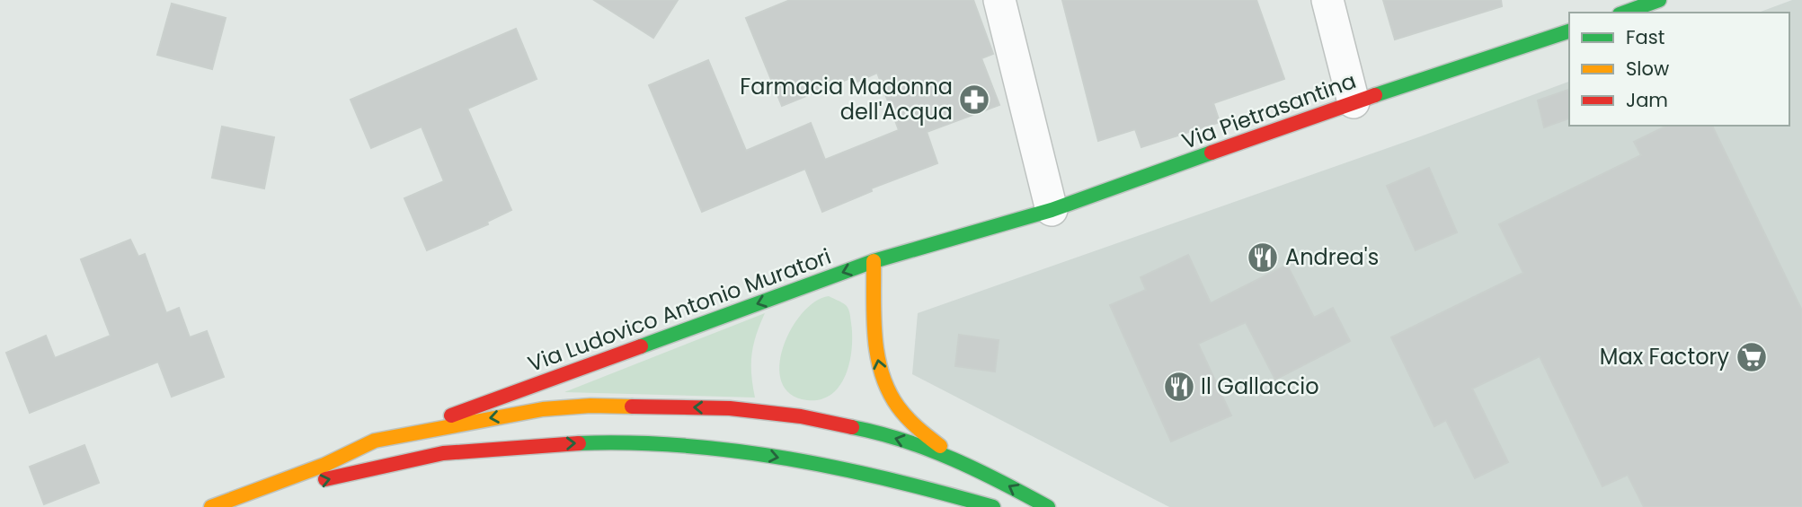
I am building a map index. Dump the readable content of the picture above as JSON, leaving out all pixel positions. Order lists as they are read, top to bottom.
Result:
{
  "streets": {
    "main road": ["Via Pietrasantina", "Via Ludovico Antonio Muratori"]
  },
  "crossings": [
    ["Via Pietrasantina", "Via Ludovico Antonio Muratori"]
  ],
  "places": {
    "pharmacy": ["Farmacia Madonna dell'Acqua"],
    "restaurant": ["Andrea's", "Il Gallaccio"],
    "supermarket": ["Max Factory"]
  },
  "legend": ["Fast", "Slow", "Jam"]
}
